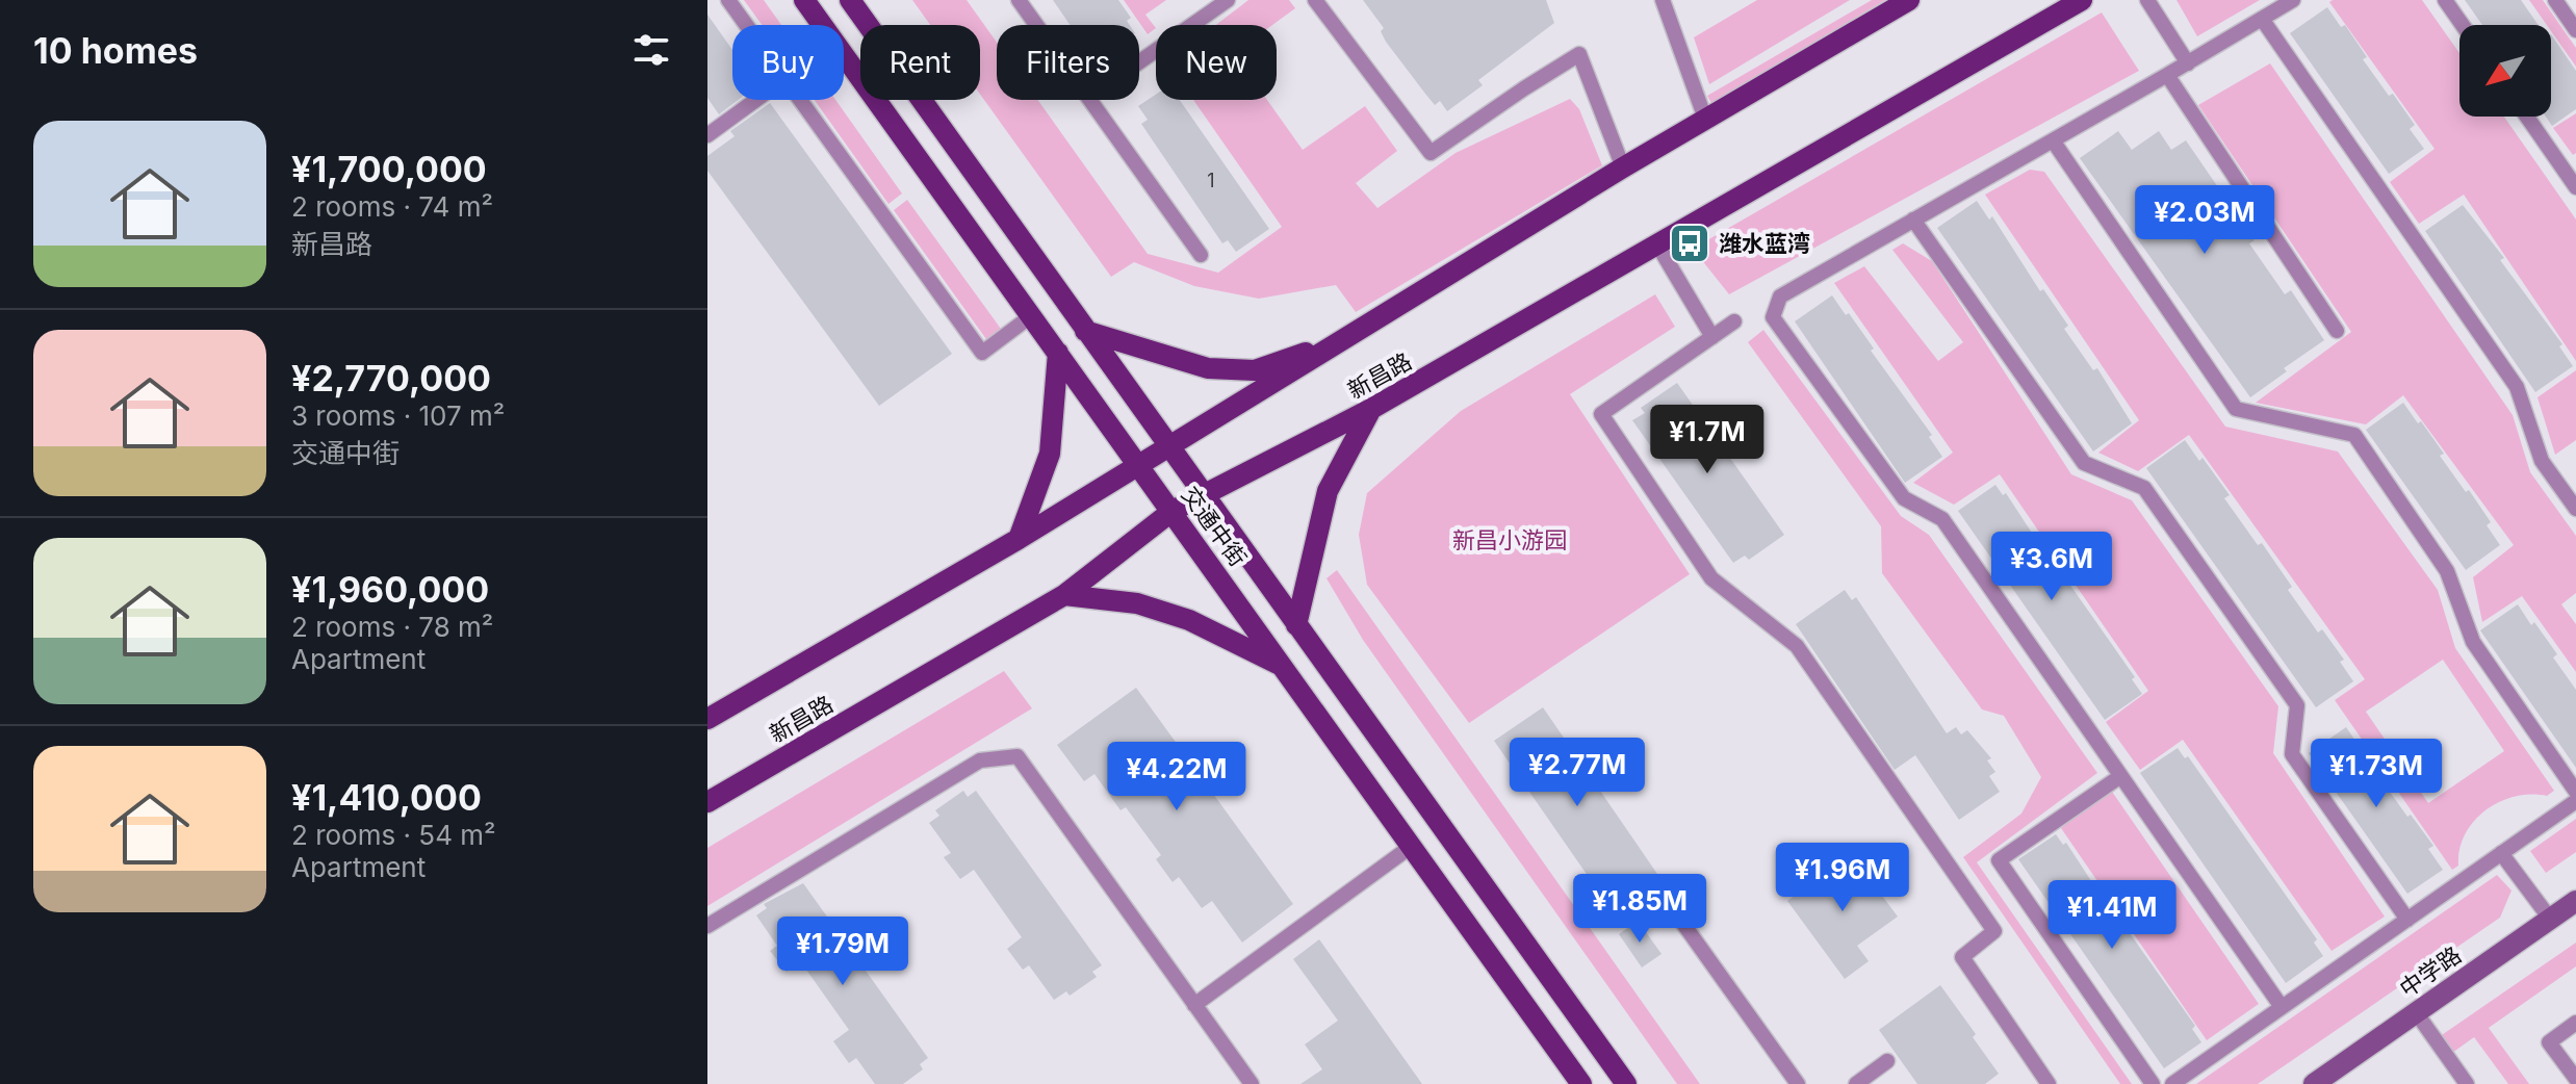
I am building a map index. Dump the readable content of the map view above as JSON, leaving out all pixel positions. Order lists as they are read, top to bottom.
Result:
{
  "streets": {
    "main road": ["新昌路", "交通中街"],
    "street": ["中学路"]
  },
  "crossings": [
    ["新昌路", "交通中街"]
  ],
  "parks": ["新昌小游园"],
  "places": {
    "bus stop": ["潍水蓝湾"]
  },
  "house_numbers": ["1"],
  "north": "bottom left",
  "page": {
    "heading": "10 homes",
    "chip": [
      "Buy",
      "Rent",
      "Filters",
      "New"
    ],
    "list": [
      {
        "name": "¥1,700,000",
        "note": "2 rooms · 74 m² · 新昌路"
      },
      {
        "name": "¥2,770,000",
        "note": "3 rooms · 107 m² · 交通中街"
      },
      {
        "name": "¥1,960,000",
        "note": "2 rooms · 78 m² · Apartment"
      },
      {
        "name": "¥1,410,000",
        "note": "2 rooms · 54 m² · Apartment"
      }
    ],
    "price": [
      "¥2.03M",
      "¥1.7M",
      "¥3.6M",
      "¥2.77M",
      "¥1.73M",
      "¥4.22M",
      "¥1.96M",
      "¥1.85M",
      "¥1.41M",
      "¥1.79M"
    ]
  }
}
